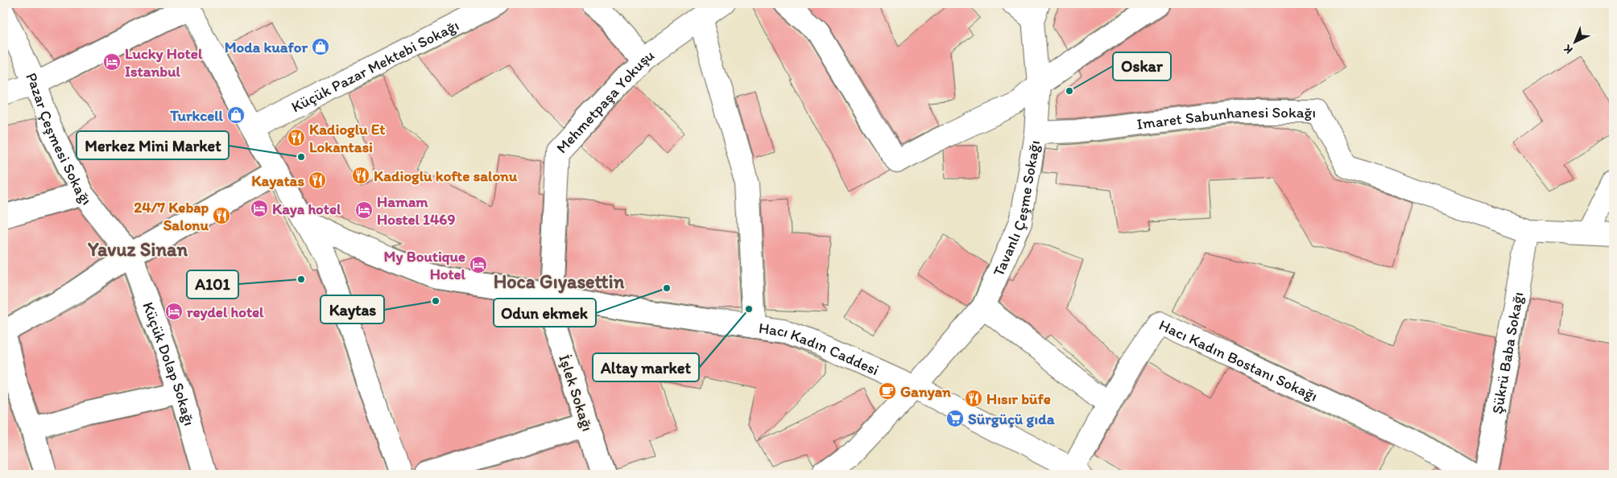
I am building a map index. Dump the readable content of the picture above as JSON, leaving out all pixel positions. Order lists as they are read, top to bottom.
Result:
{
  "streets": {
    "street": [
      "Küçük Pazar Mektebi Sokağı",
      "Mehmetpaşa Yokuşu",
      "Imaret Sabunhanesi Sokağı",
      "Pazar Çeşmesi Sokağı",
      "Tavanlı Çeşme Sokağı",
      "Hacı Kadın Caddesi",
      "Şükrü Baba Sokağı",
      "Hacı Kadın Bostanı Sokağı",
      "Küçük Dolap Sokağı",
      "İşlek Sokağı"
    ]
  },
  "crossings": [
    ["Mehmetpaşa Yokuşu", "Hacı Kadın Caddesi"],
    ["Mehmetpaşa Yokuşu", "İşlek Sokağı"],
    ["Imaret Sabunhanesi Sokağı", "Tavanlı Çeşme Sokağı"],
    ["Imaret Sabunhanesi Sokağı", "Şükrü Baba Sokağı"],
    ["Pazar Çeşmesi Sokağı", "Küçük Dolap Sokağı"],
    ["Tavanlı Çeşme Sokağı", "Hacı Kadın Caddesi"],
    ["Hacı Kadın Caddesi", "Hacı Kadın Bostanı Sokağı"],
    ["Hacı Kadın Caddesi", "İşlek Sokağı"]
  ],
  "districts": ["Yavuz Sinan", "Hoca Gıyasettin"],
  "places": {
    "shop": ["Moda kuafor", "Turkcell"],
    "hotel": [
      "Lucky Hotel Istanbul",
      "Kaya hotel",
      "Hamam Hostel 1469",
      "My Boutique Hotel",
      "reydel hotel"
    ],
    "other": [
      "Oskar",
      "Merkez Mini Market",
      "A101",
      "Odun ekmek",
      "Kaytas",
      "Altay market"
    ],
    "restaurant": [
      "Kadioglu Et Lokantasi",
      "Kadioglu kofte salonu",
      "Kayatas",
      "24/7 Kebap Salonu",
      "Hısır büfe"
    ],
    "cafe": ["Ganyan"],
    "supermarket": ["Sürgüçü gıda"]
  },
  "north": "bottom left"
}
